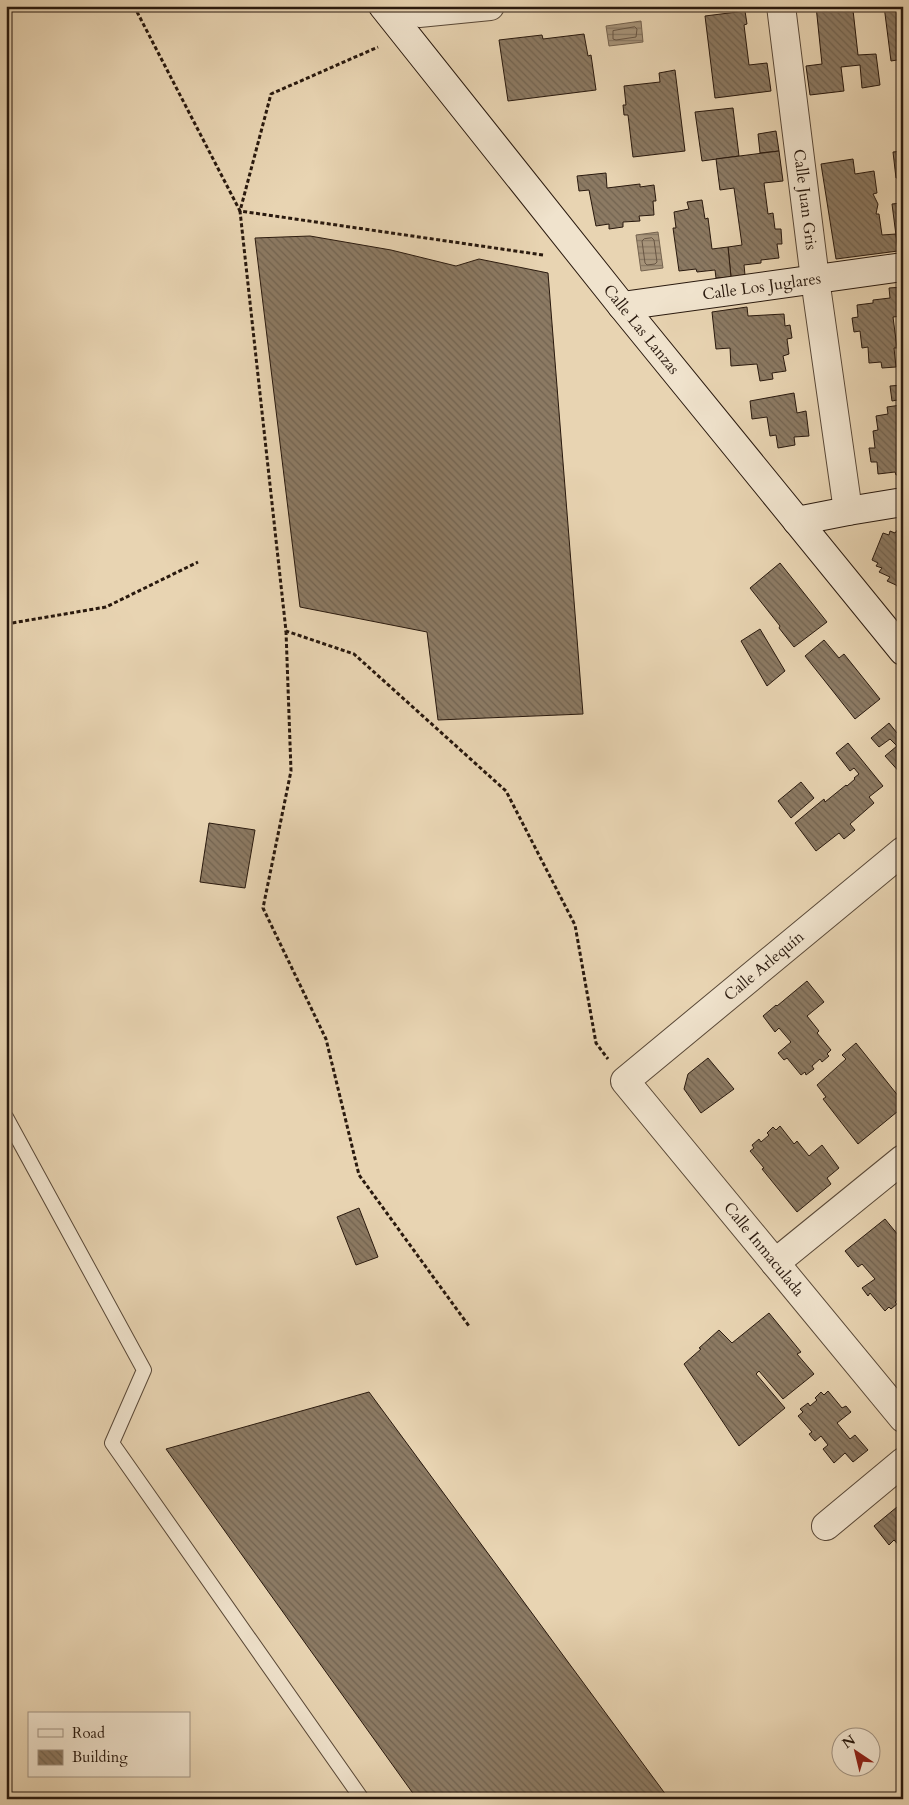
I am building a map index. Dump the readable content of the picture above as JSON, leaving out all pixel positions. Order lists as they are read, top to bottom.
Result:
{
  "streets": {
    "street": [
      "Calle Juan Gris",
      "Calle Los Juglares",
      "Calle Las Lanzas",
      "Calle Arlequín",
      "Calle Inmaculada"
    ]
  },
  "crossings": [
    ["Calle Juan Gris", "Calle Los Juglares"],
    ["Calle Los Juglares", "Calle Las Lanzas"],
    ["Calle Arlequín", "Calle Inmaculada"]
  ],
  "legend": ["Road", "Building"],
  "north": "top left"
}
